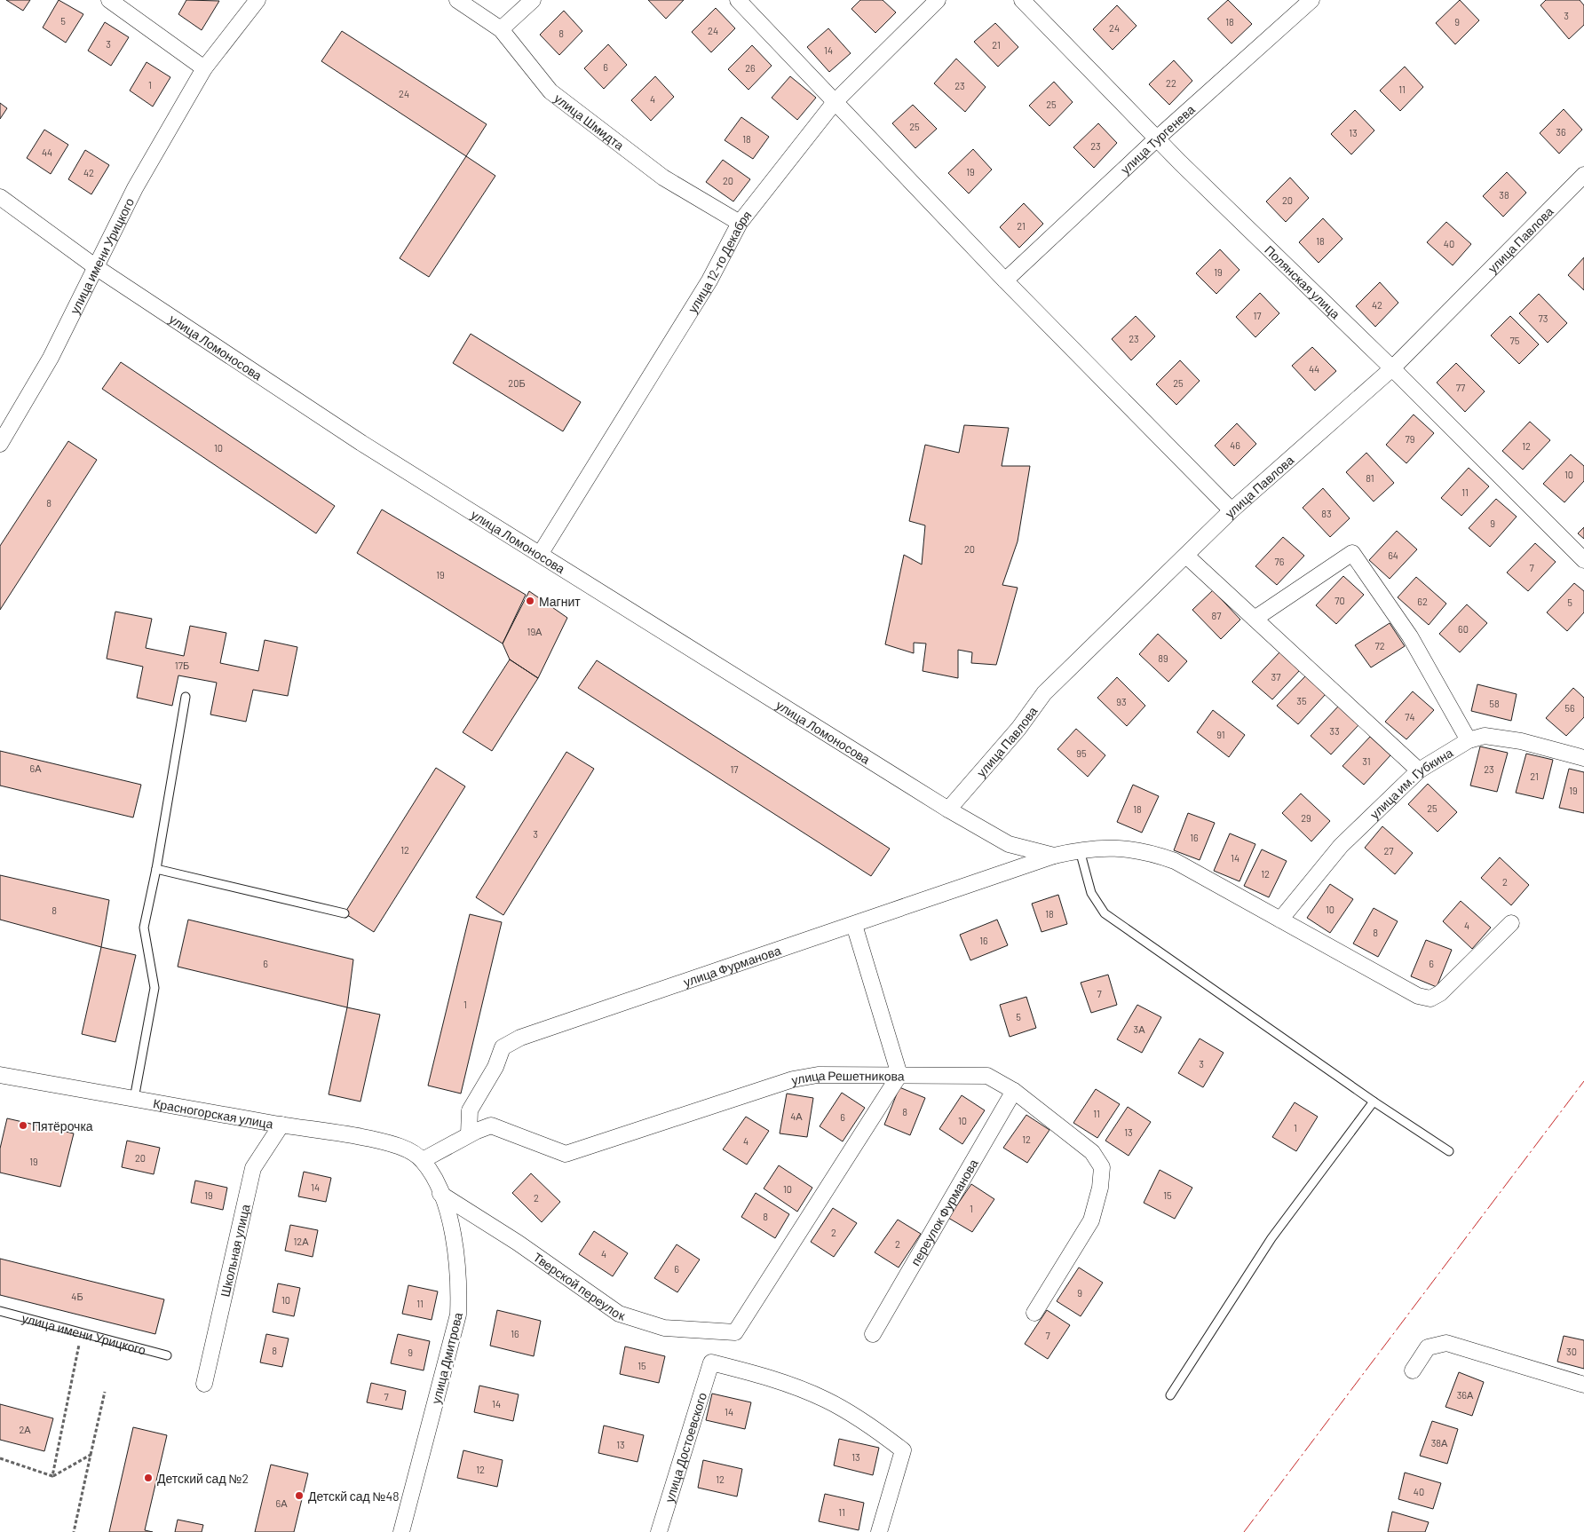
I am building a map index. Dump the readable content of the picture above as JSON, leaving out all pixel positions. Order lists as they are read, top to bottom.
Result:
{
  "streets": {
    "street": [
      "улица Шмидта",
      "улица Тургенева",
      "улица Павлова",
      "улица имени Урицкого",
      "улица 12-го Декабря",
      "Полянская улица",
      "улица Ломоносова",
      "улица им. Губкина",
      "улица Фурманова",
      "улица Решетникова",
      "Красногорская улица",
      "переулок Фурманова",
      "Школьная улица",
      "Тверской переулок",
      "улица Дмитрова",
      "улица Достоевского"
    ]
  },
  "crossings": [
    ["улица Шмидта", "улица 12-го Декабря"],
    ["улица Тургенева", "Полянская улица"],
    ["улица Павлова", "Полянская улица"],
    ["улица Павлова", "улица Ломоносова"],
    ["улица имени Урицкого", "улица Ломоносова"],
    ["улица 12-го Декабря", "улица Ломоносова"],
    ["улица Ломоносова", "улица Фурманова"],
    ["улица им. Губкина", "улица Фурманова"],
    ["улица Фурманова", "улица Решетникова"],
    ["улица Решетникова", "Красногорская улица"],
    ["улица Решетникова", "переулок Фурманова"],
    ["улица Решетникова", "Тверской переулок"],
    ["улица Решетникова", "улица Дмитрова"],
    ["Красногорская улица", "Школьная улица"],
    ["Красногорская улица", "улица Дмитрова"],
    ["Тверской переулок", "улица Дмитрова"]
  ],
  "places": [
    "Магнит",
    "Пятёрочка",
    "Детский сад №2",
    "Детскй сад №48"
  ],
  "house_numbers": [
    "3",
    "5",
    "18",
    "9",
    "24",
    "24",
    "8",
    "3",
    "21",
    "14",
    "6",
    "26",
    "22",
    "1",
    "23",
    "11",
    "24",
    "4",
    "25",
    "25",
    "36",
    "13",
    "18",
    "23",
    "44",
    "19",
    "42",
    "20",
    "38",
    "20",
    "21",
    "18",
    "40",
    "19",
    "42",
    "17",
    "73",
    "23",
    "75",
    "44",
    "20Б",
    "25",
    "77",
    "79",
    "46",
    "12",
    "10",
    "10",
    "81",
    "11",
    "8",
    "83",
    "9",
    "20",
    "64",
    "76",
    "7",
    "19",
    "70",
    "62",
    "5",
    "87",
    "60",
    "19А",
    "72",
    "89",
    "17Б",
    "37",
    "35",
    "93",
    "58",
    "56",
    "74",
    "33",
    "91",
    "95",
    "31",
    "6А",
    "17",
    "23",
    "21",
    "19",
    "25",
    "18",
    "29",
    "3",
    "16",
    "12",
    "27",
    "14",
    "12",
    "2",
    "10",
    "8",
    "18",
    "4",
    "8",
    "16",
    "6",
    "6",
    "7",
    "1",
    "5",
    "3А",
    "3",
    "8",
    "11",
    "4А",
    "6",
    "10",
    "1",
    "13",
    "12",
    "4",
    "20",
    "19",
    "14",
    "10",
    "19",
    "15",
    "2",
    "1",
    "8",
    "2",
    "12А",
    "2",
    "4",
    "6",
    "9",
    "4Б",
    "10",
    "11",
    "16",
    "7",
    "8",
    "30",
    "9",
    "15",
    "36А",
    "7",
    "14",
    "14",
    "2А",
    "38А",
    "13",
    "13",
    "12",
    "12",
    "40",
    "6А",
    "11"
  ]
}
